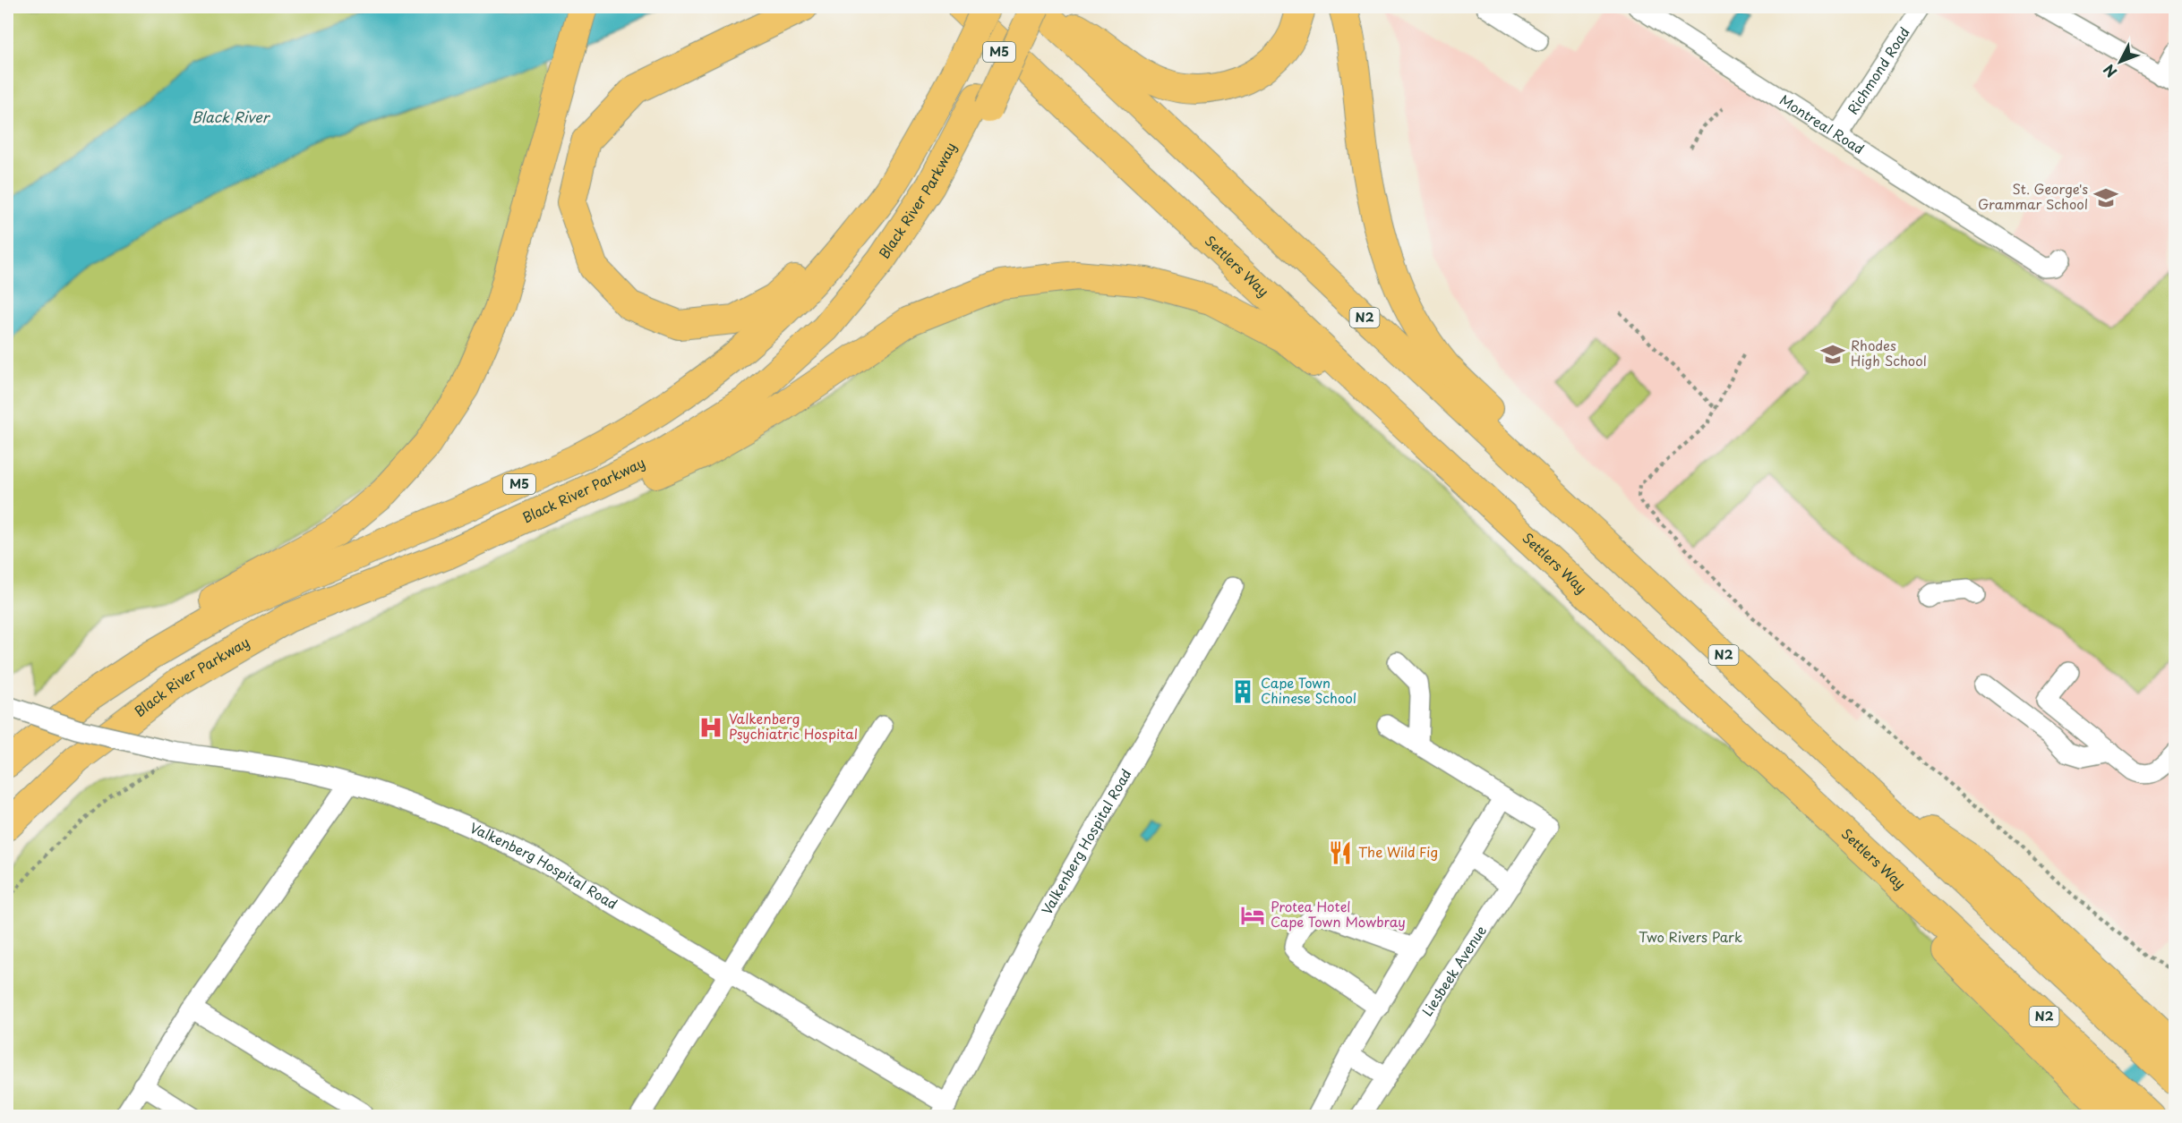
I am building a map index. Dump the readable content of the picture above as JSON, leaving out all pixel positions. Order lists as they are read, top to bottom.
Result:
{
  "streets": {
    "highway": [
      "M5",
      "Black River Parkway",
      "Settlers Way",
      "N2"
    ],
    "street": [
      "Richmond Road",
      "Montreal Road",
      "Valkenberg Hospital Road",
      "Liesbeek Avenue"
    ]
  },
  "crossings": [
    ["Richmond Road", "Montreal Road"],
    ["Black River Parkway", "N2"]
  ],
  "water": ["Black River"],
  "parks": ["Two Rivers Park"],
  "places": {
    "school or university": ["St. George's Grammar School", "Rhodes High School"],
    "building": ["Cape Town Chinese School"],
    "hospital": ["Valkenberg Psychiatric Hospital"],
    "restaurant": ["The Wild Fig"],
    "hotel": ["Protea Hotel Cape Town Mowbray"]
  },
  "north": "bottom left"
}
